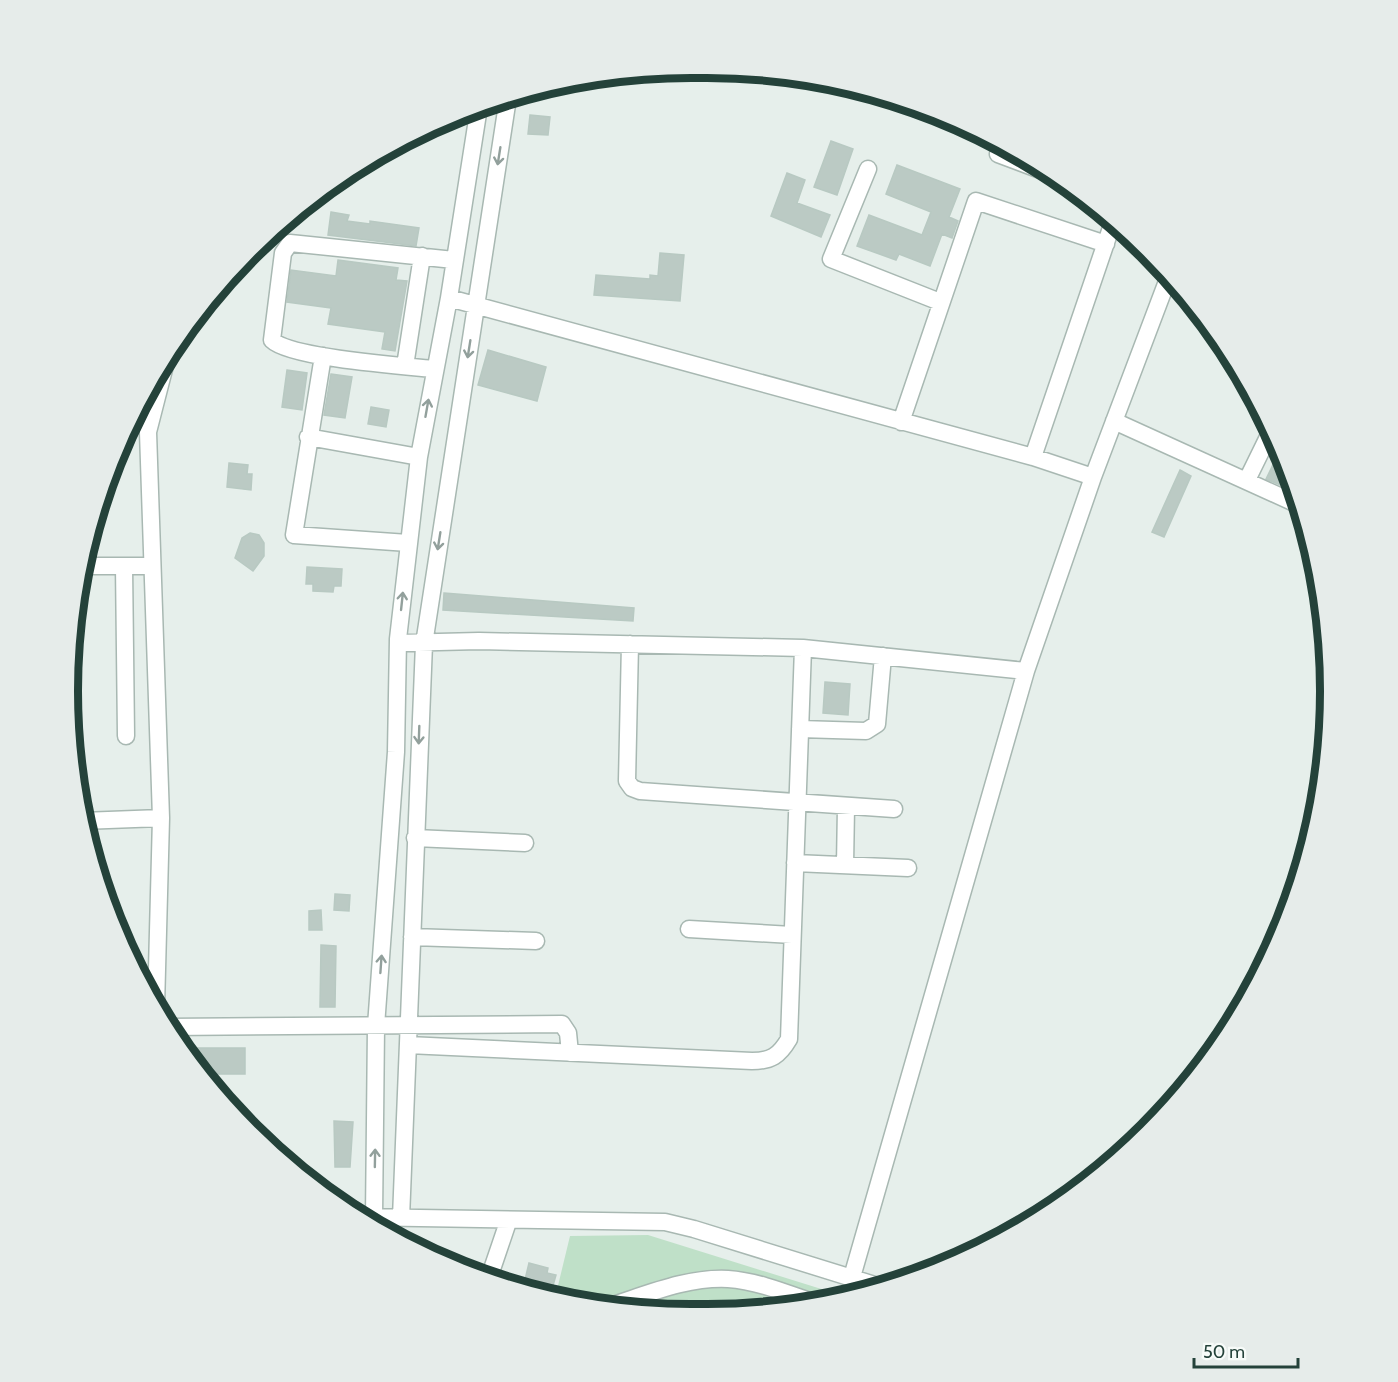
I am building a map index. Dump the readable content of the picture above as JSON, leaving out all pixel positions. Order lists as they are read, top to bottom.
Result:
{
  "scale_bar": "50 m"
}
